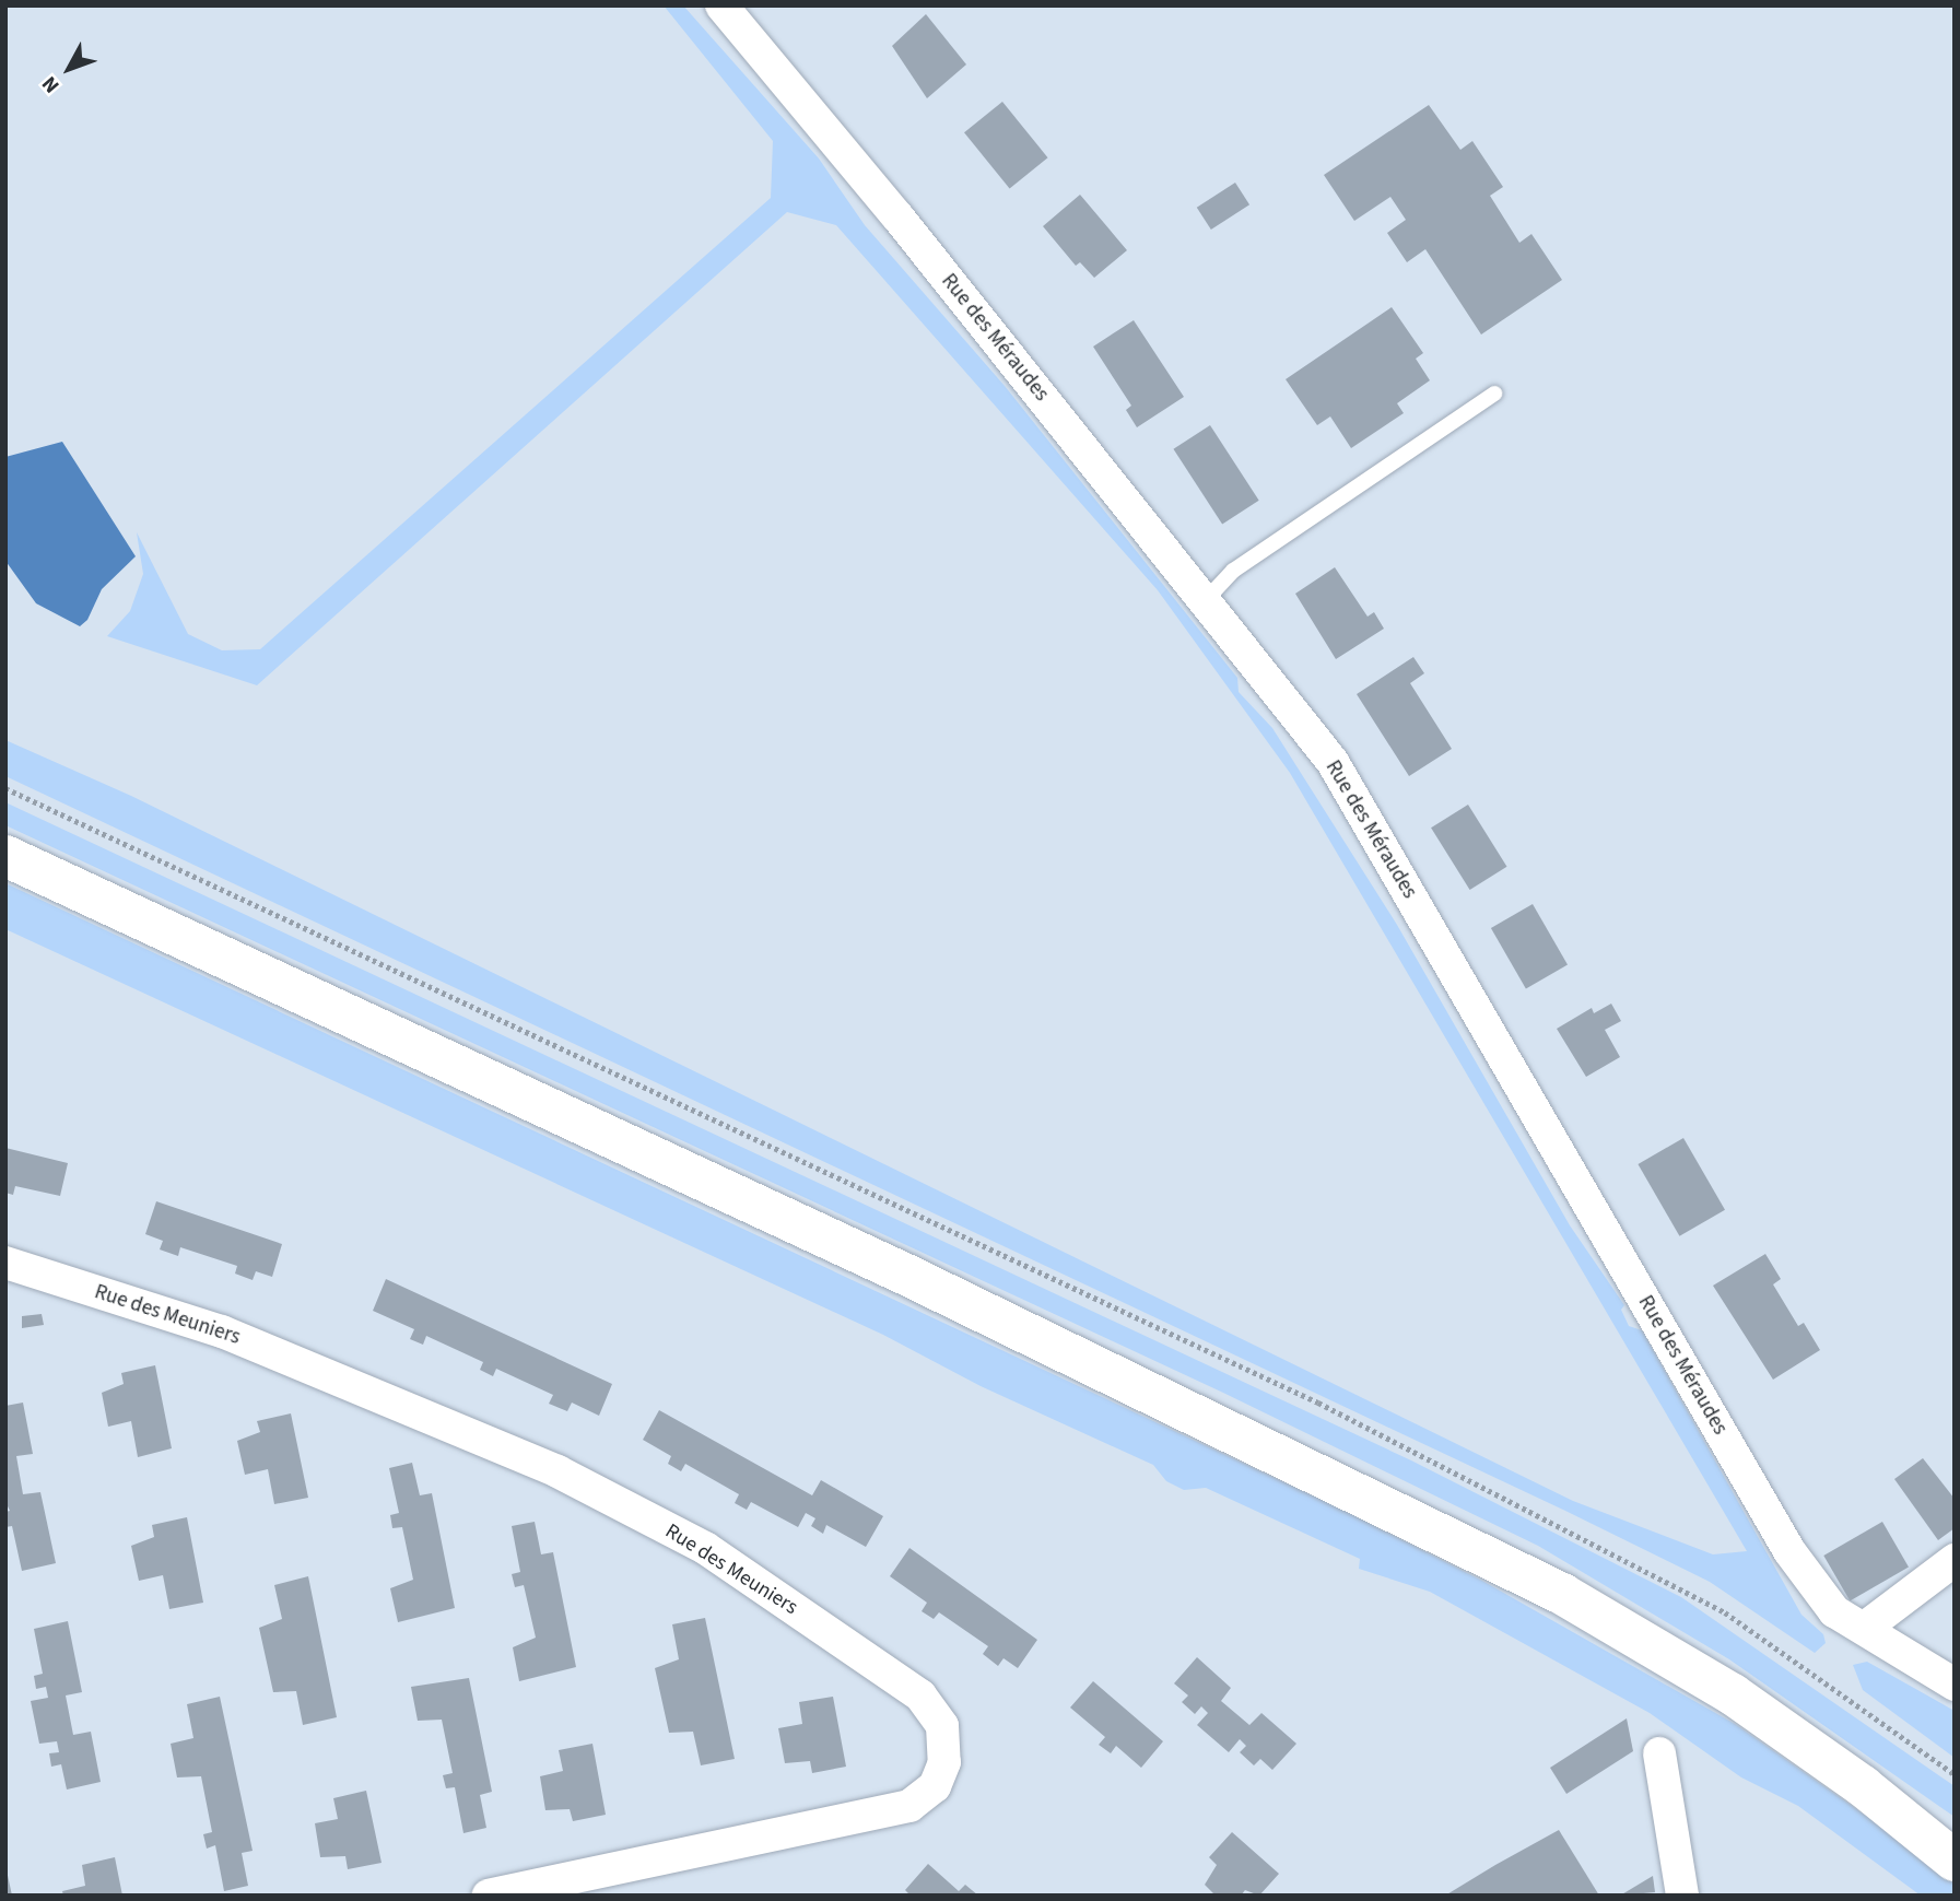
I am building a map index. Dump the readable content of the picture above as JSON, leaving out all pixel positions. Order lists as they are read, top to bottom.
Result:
{
  "streets": {
    "street": ["Rue des Méraudes", "Rue des Meuniers"]
  },
  "north": "bottom left"
}
